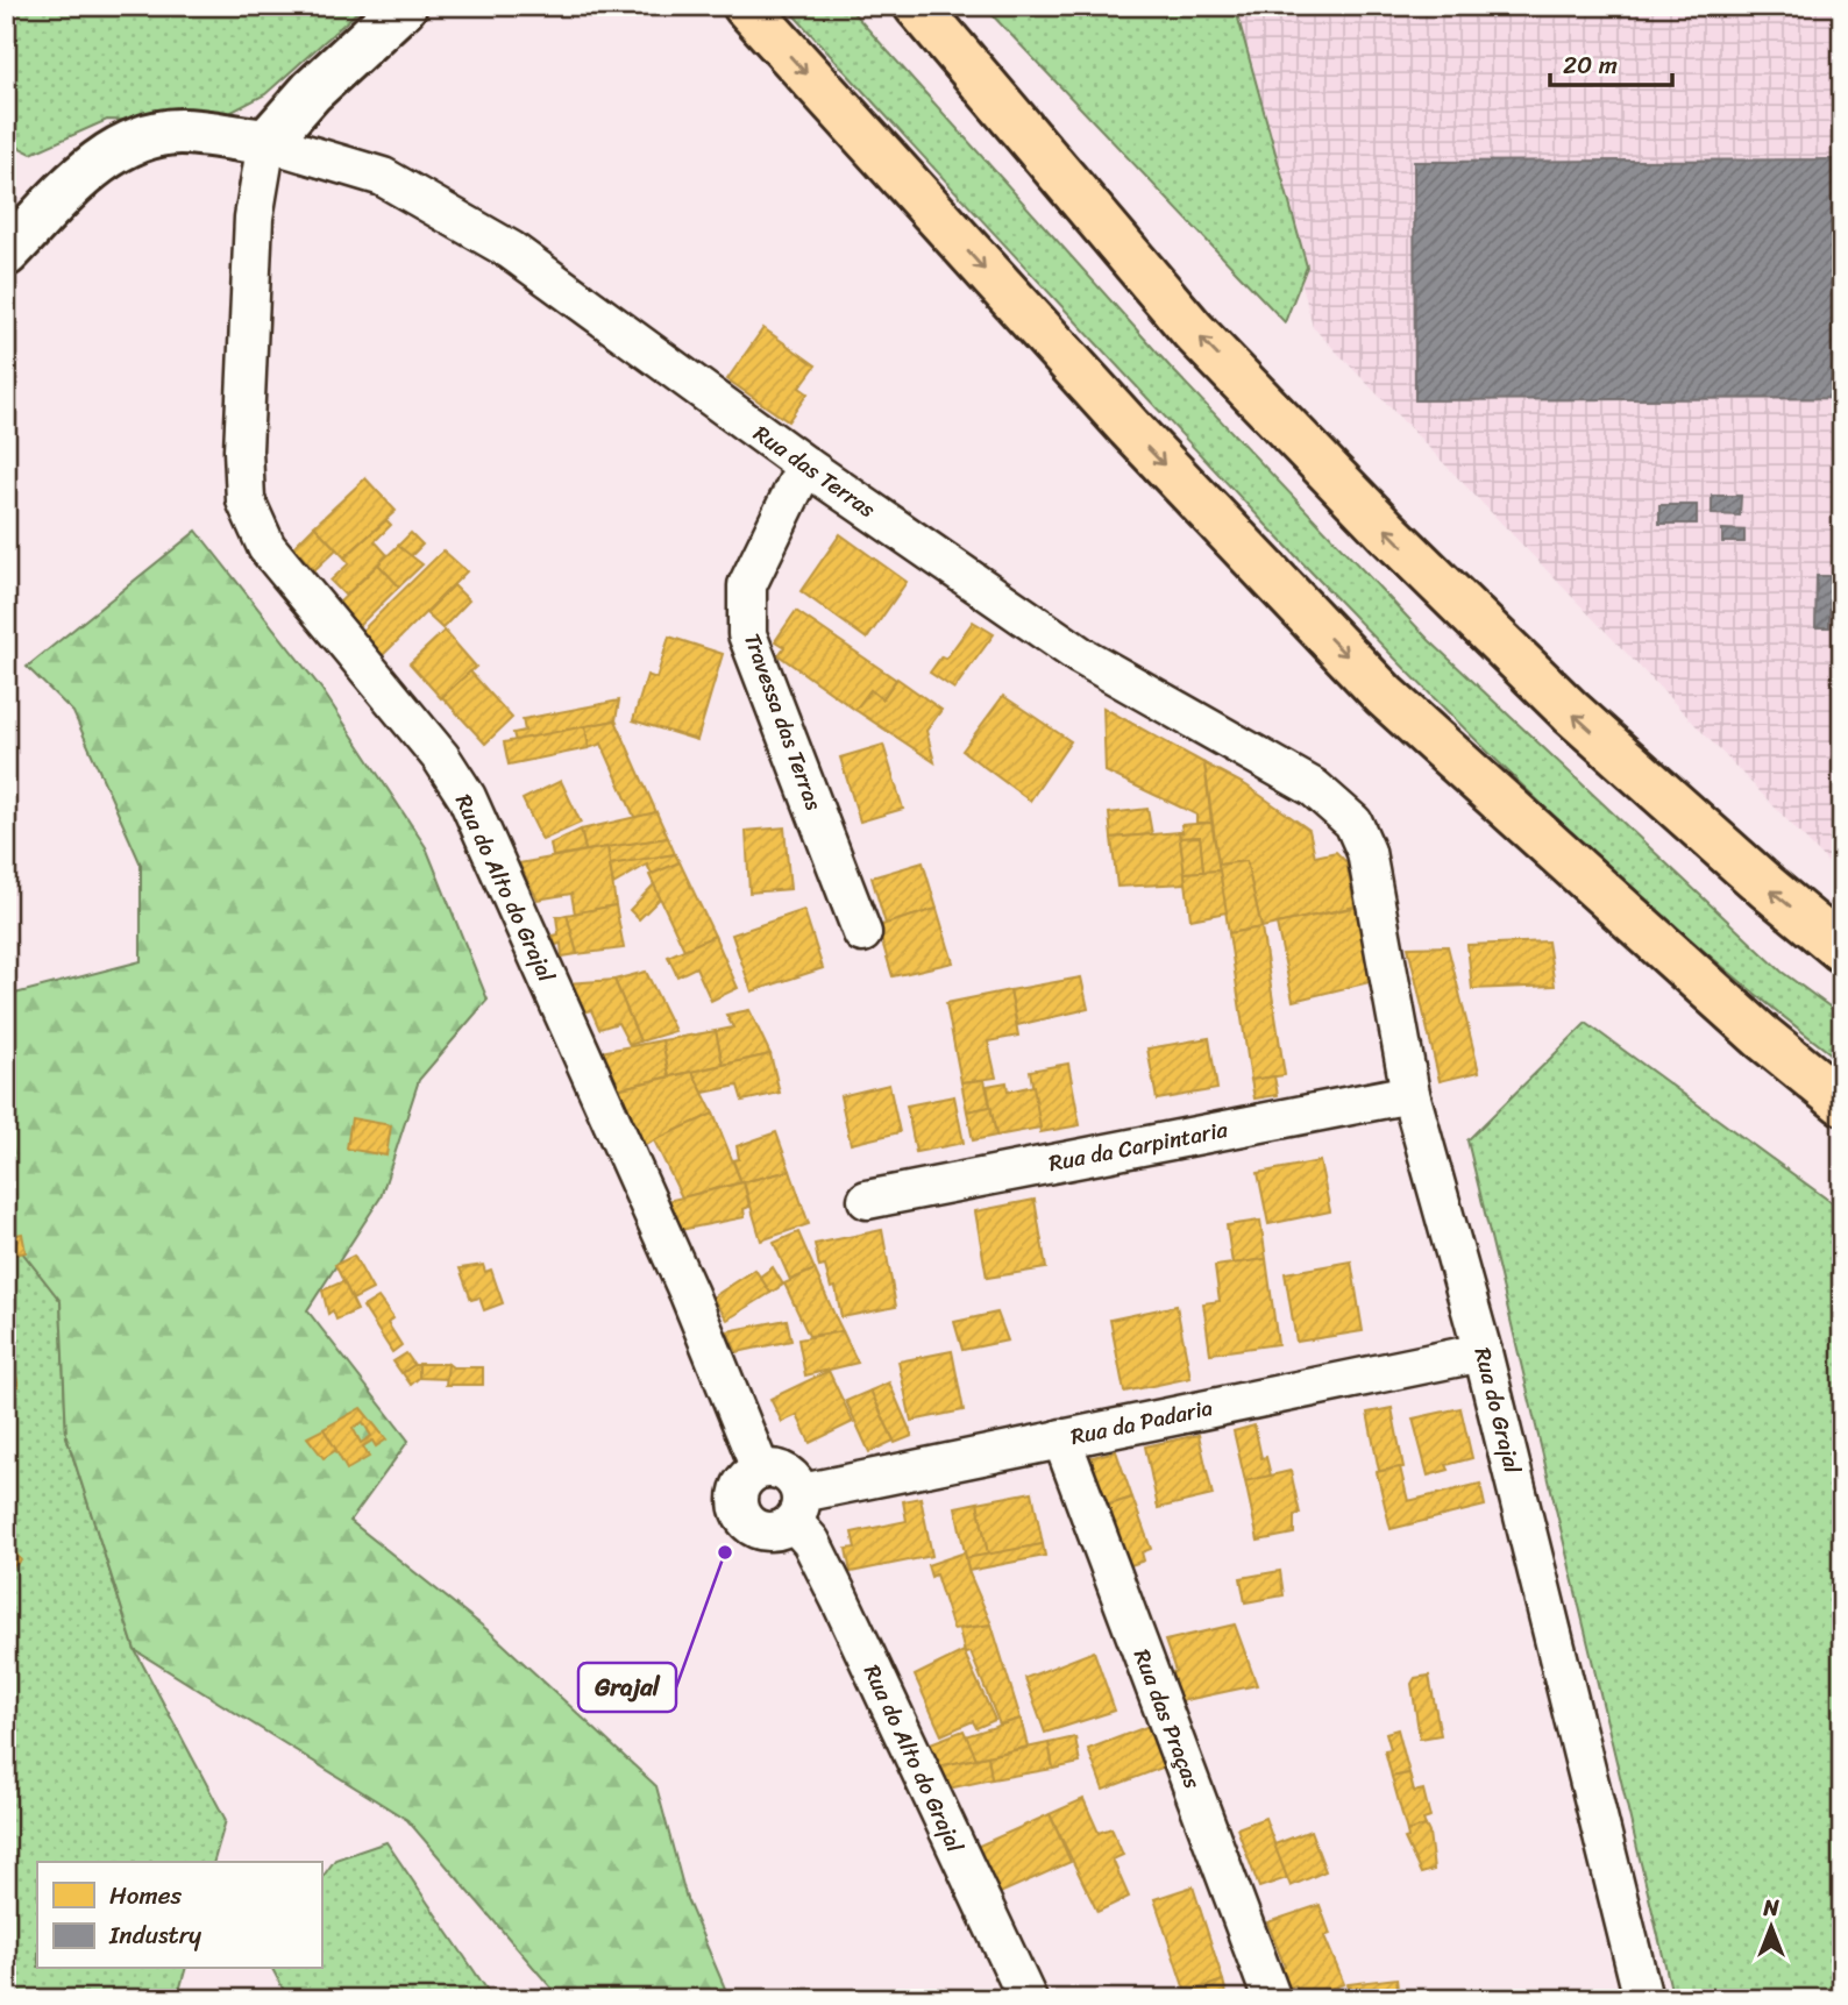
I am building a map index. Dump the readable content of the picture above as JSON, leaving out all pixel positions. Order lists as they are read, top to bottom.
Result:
{
  "streets": {
    "street": [
      "Rua das Terras",
      "Travessa das Terras",
      "Rua do Alto do Grajal",
      "Rua da Carpintaria",
      "Rua do Grajal",
      "Rua da Padaria",
      "Rua das Praças"
    ]
  },
  "crossings": [
    ["Rua das Terras", "Travessa das Terras"],
    ["Rua das Terras", "Rua do Alto do Grajal"],
    ["Rua das Terras", "Rua do Grajal"],
    ["Rua do Alto do Grajal", "Rua da Padaria"],
    ["Rua da Carpintaria", "Rua do Grajal"],
    ["Rua do Grajal", "Rua da Padaria"],
    ["Rua da Padaria", "Rua das Praças"]
  ],
  "places": ["Grajal"],
  "legend": ["Homes", "Industry"],
  "scale_bar": "20 m",
  "north": "top"
}
